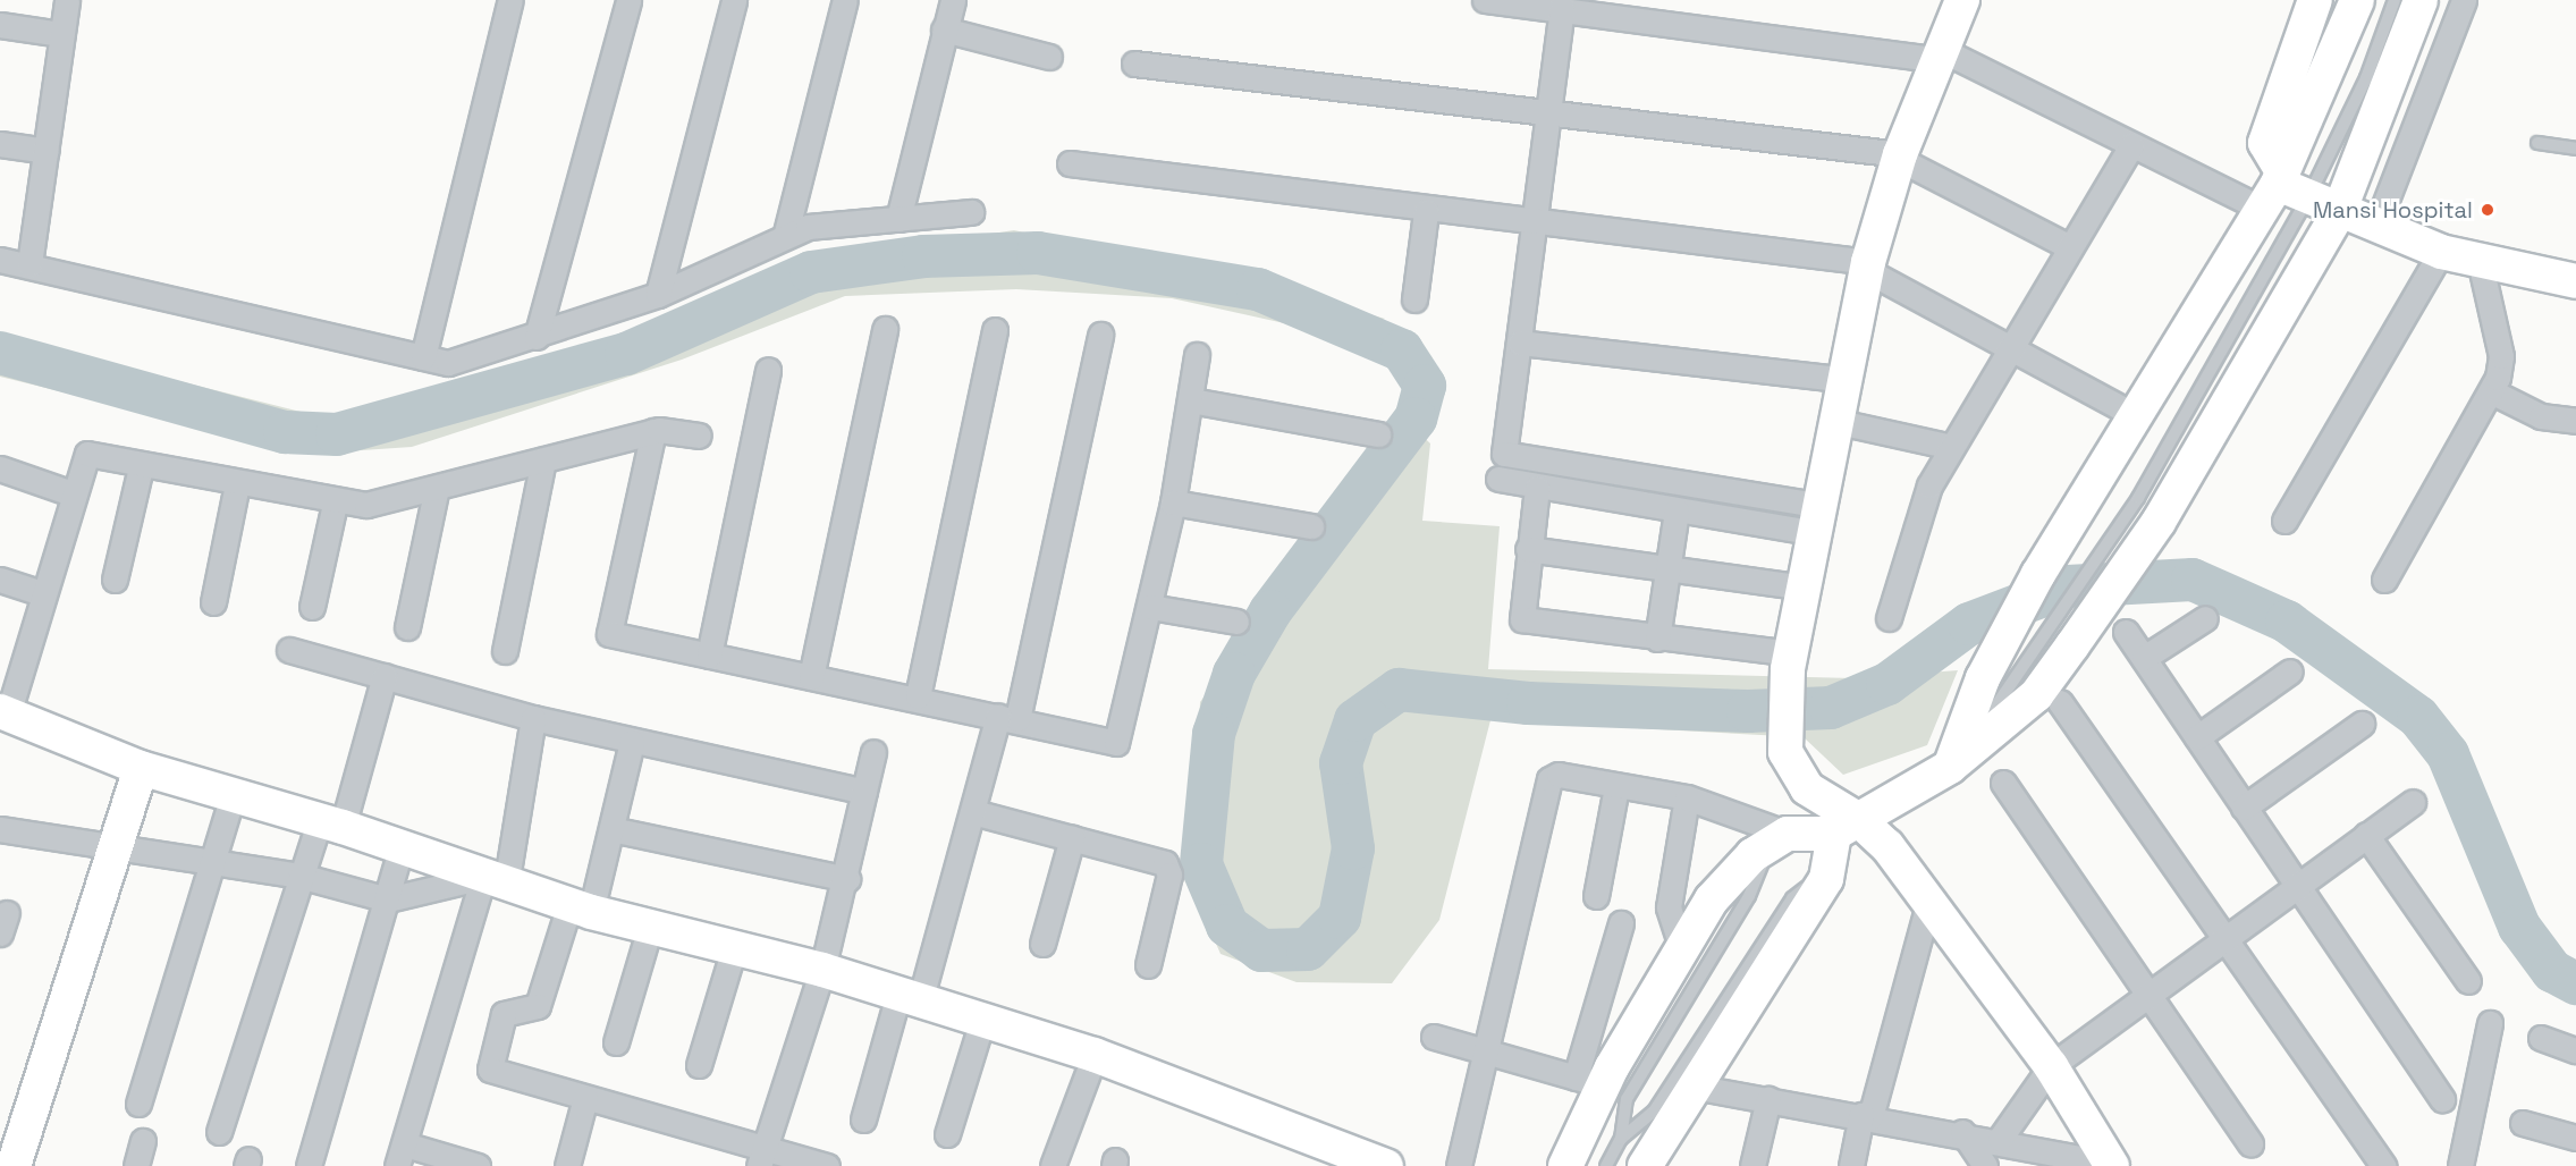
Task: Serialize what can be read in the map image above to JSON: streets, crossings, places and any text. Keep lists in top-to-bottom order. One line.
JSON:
{"places":["Mansi Hospital"]}
